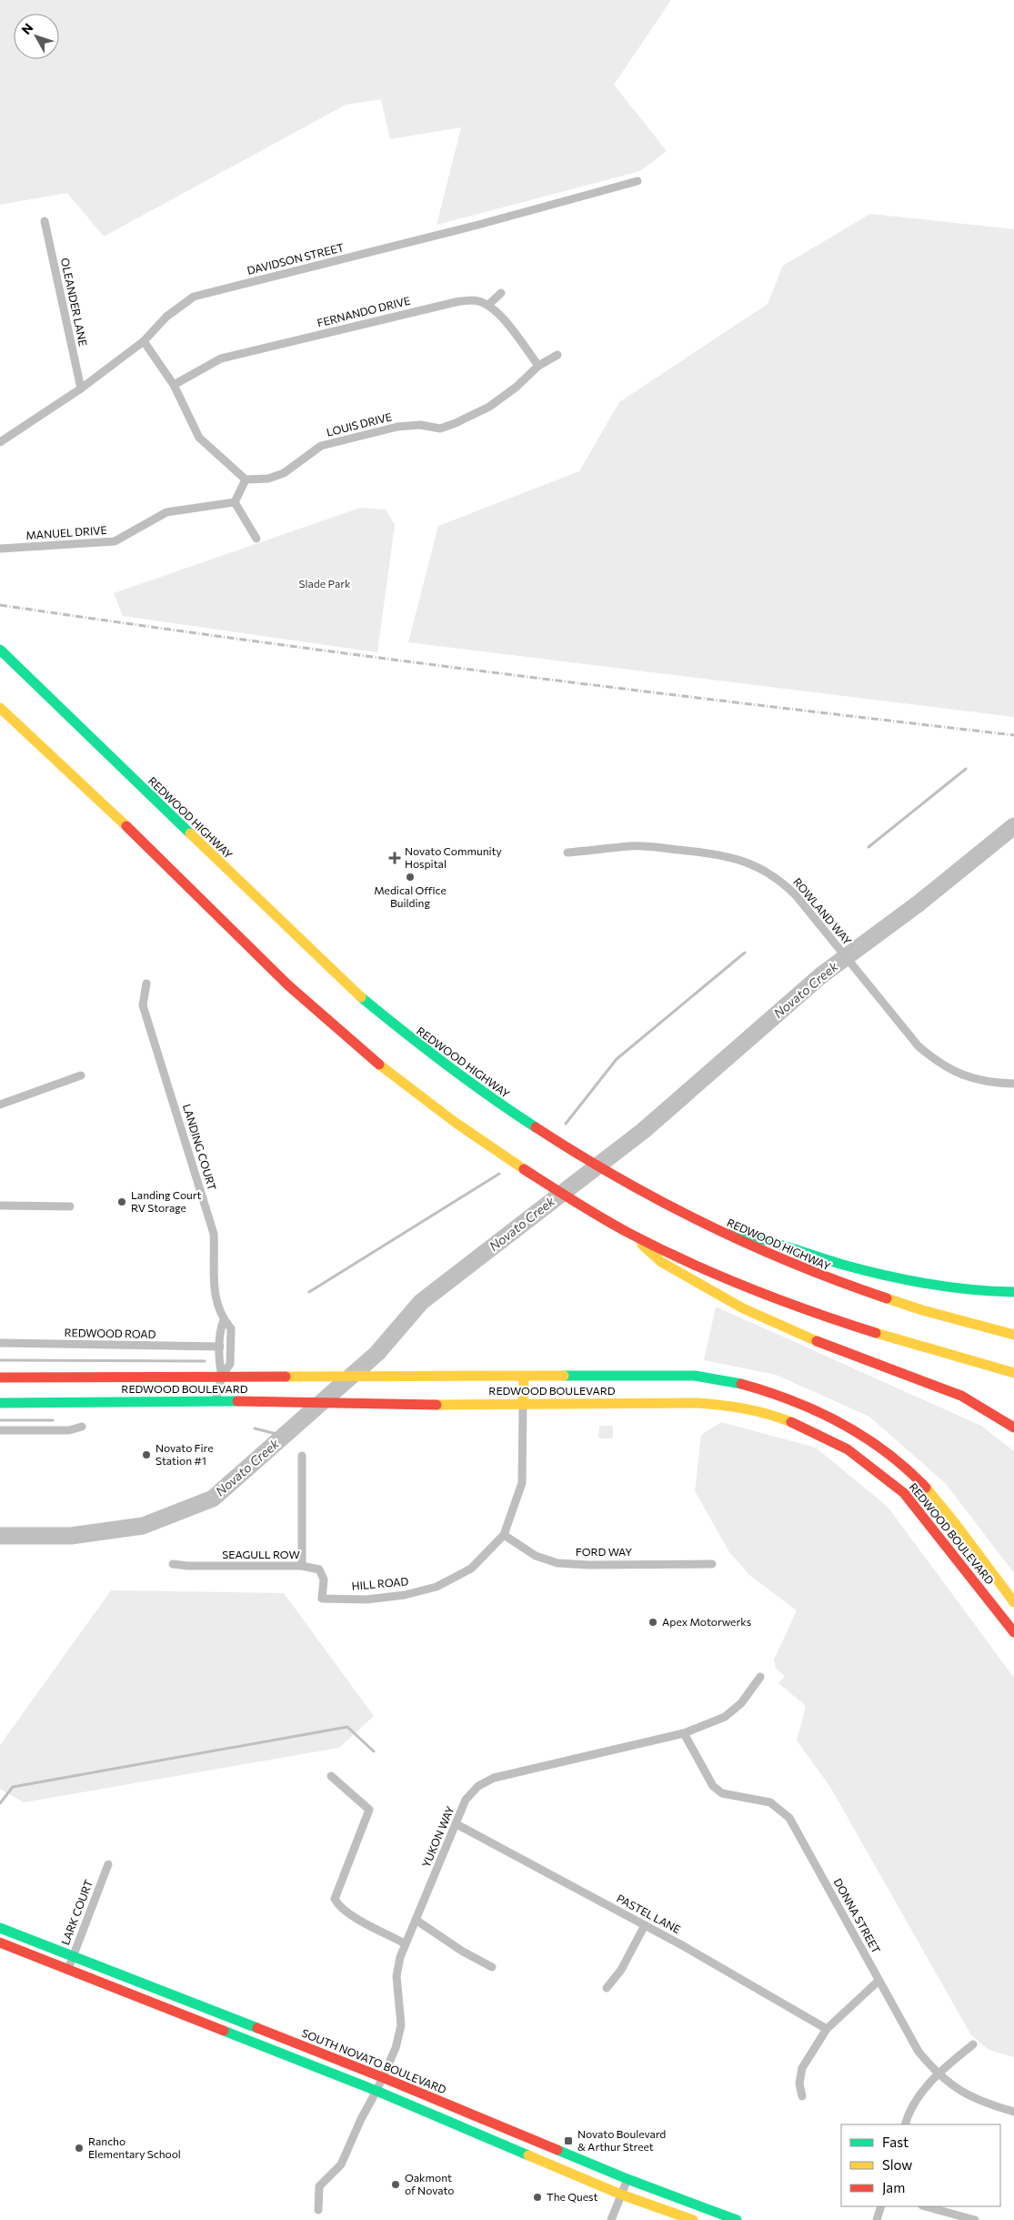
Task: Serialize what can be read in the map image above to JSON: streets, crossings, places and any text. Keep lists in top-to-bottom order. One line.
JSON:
{"streets":{"main road":["REDWOOD HIGHWAY","REDWOOD BOULEVARD","SOUTH NOVATO BOULEVARD"],"street":["DAVIDSON STREET","OLEANDER LANE","FERNANDO DRIVE","LOUIS DRIVE","MANUEL DRIVE","ROWLAND WAY","LANDING COURT","REDWOOD ROAD","FORD WAY","SEAGULL ROW","HILL ROAD","YUKON WAY","LARK COURT","PASTEL LANE","DONNA STREET"]},"crossings":[["DAVIDSON STREET","OLEANDER LANE"],["LANDING COURT","REDWOOD ROAD"],["LANDING COURT","REDWOOD BOULEVARD"],["REDWOOD BOULEVARD","HILL ROAD"],["FORD WAY","HILL ROAD"],["SEAGULL ROW","HILL ROAD"],["YUKON WAY","PASTEL LANE"],["YUKON WAY","DONNA STREET"],["YUKON WAY","SOUTH NOVATO BOULEVARD"],["LARK COURT","SOUTH NOVATO BOULEVARD"]],"water":["Novato Creek"],"parks":["Slade Park"],"places":{"health":["Novato Community Hospital"],"other":["Medical Office Building","Landing Court RV Storage","Novato Fire Station #1","Apex Motorwerks","Rancho Elementary School","Oakmont of Novato","The Quest"],"transit":["Novato Boulevard & Arthur Street"]},"legend":["Fast","Slow","Jam"],"north":"top left"}
